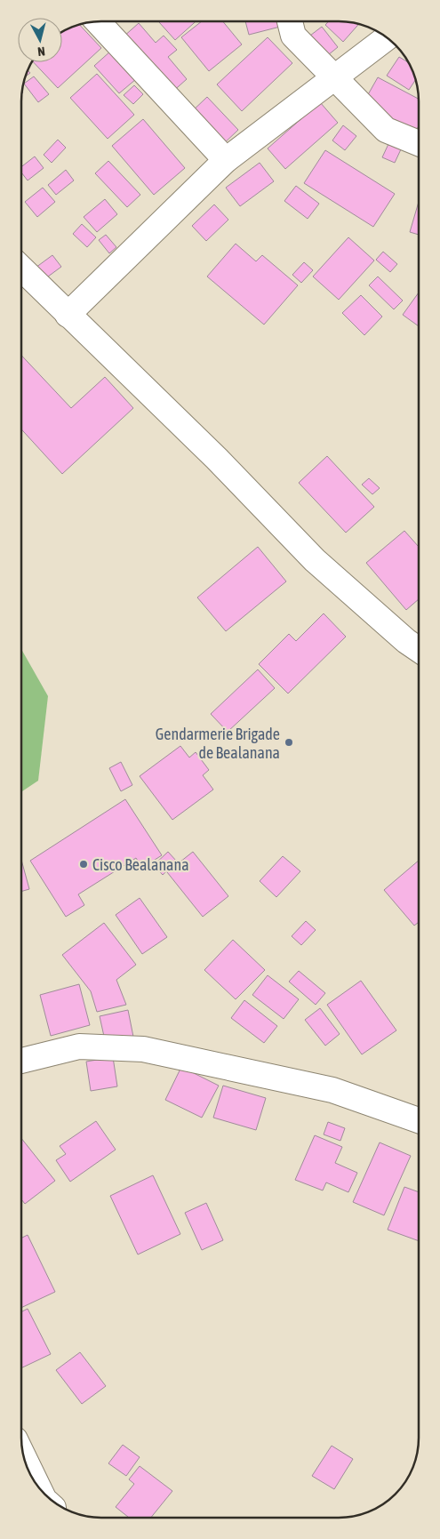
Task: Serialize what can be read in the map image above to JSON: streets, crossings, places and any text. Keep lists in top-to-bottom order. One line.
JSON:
{"places":["Gendarmerie Brigade de Bealanana","Cisco Bealanana"],"north":"bottom"}
